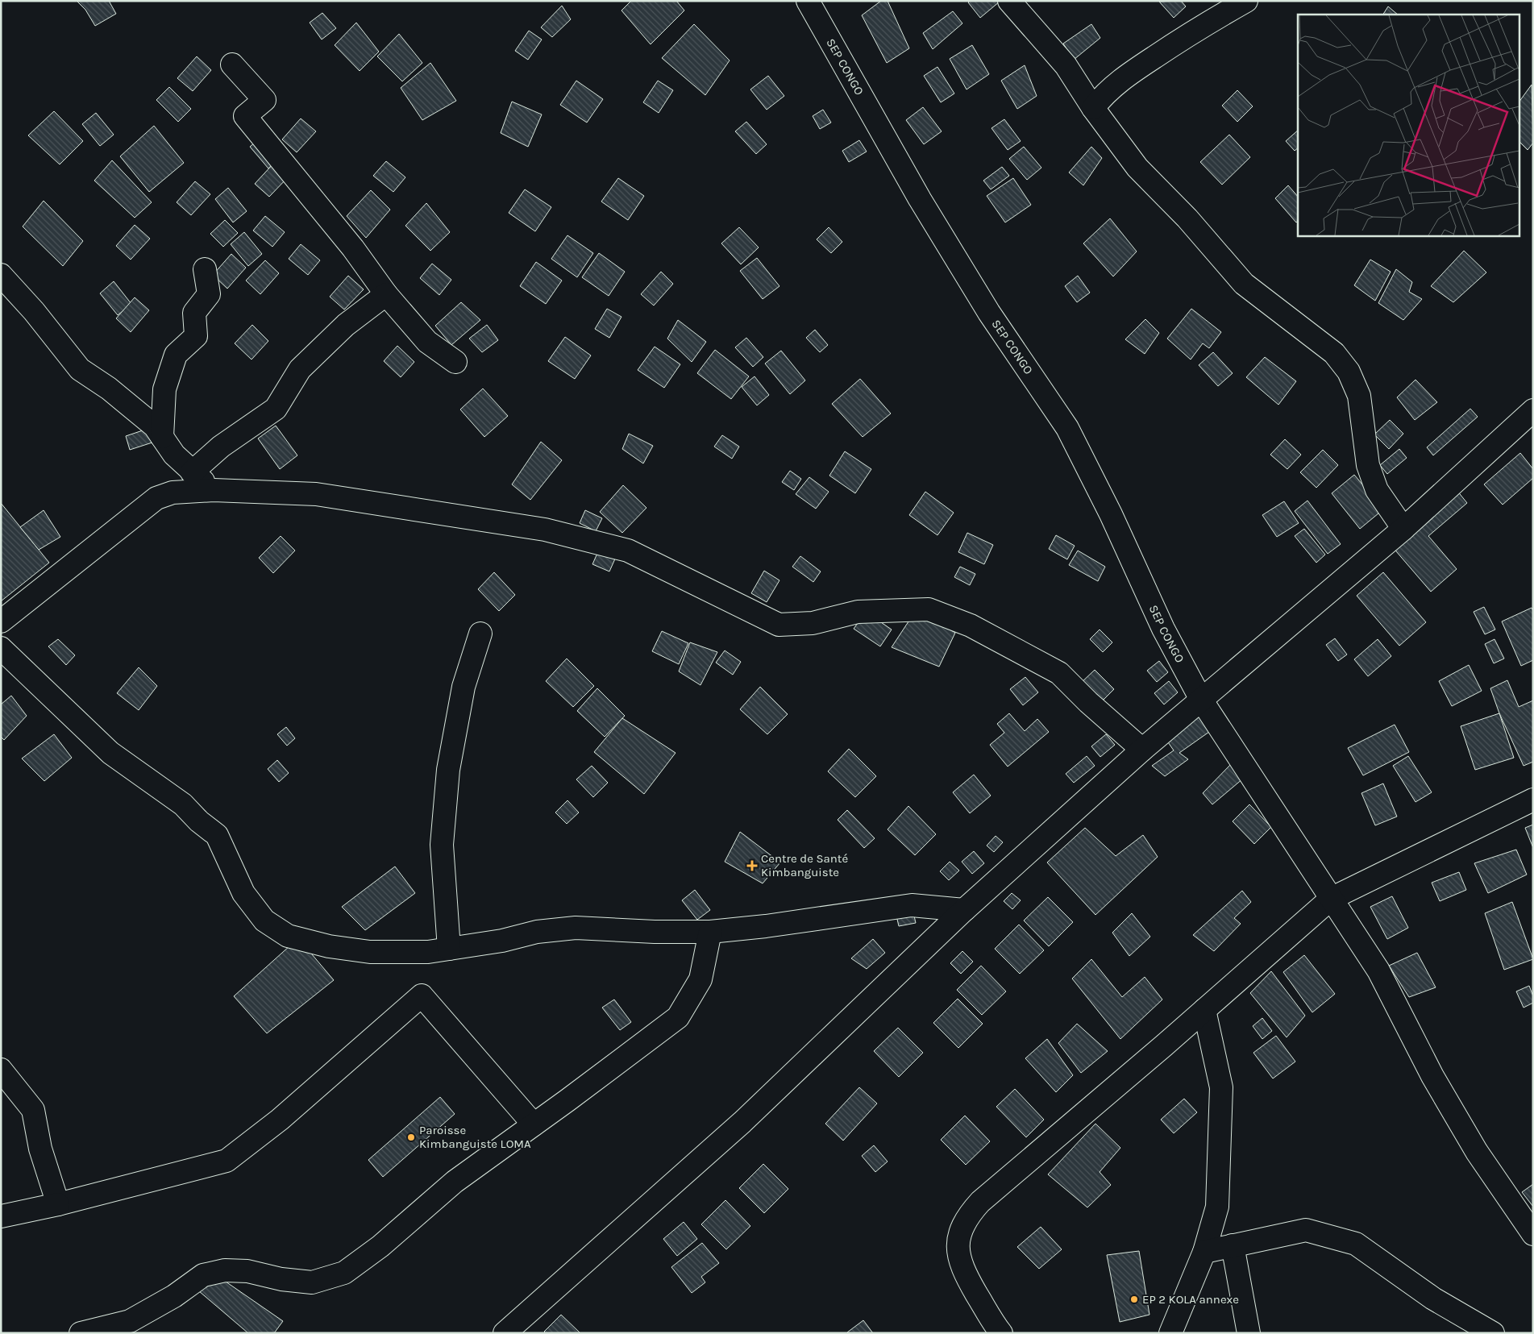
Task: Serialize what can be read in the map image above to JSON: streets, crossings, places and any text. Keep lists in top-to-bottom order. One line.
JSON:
{"streets":{"street":["SEP CONGO"]},"places":{"health":["Centre de Santé Kimbanguiste"],"other":["Paroisse Kimbanguiste LOMA","EP 2 KOLA annexe"]}}
